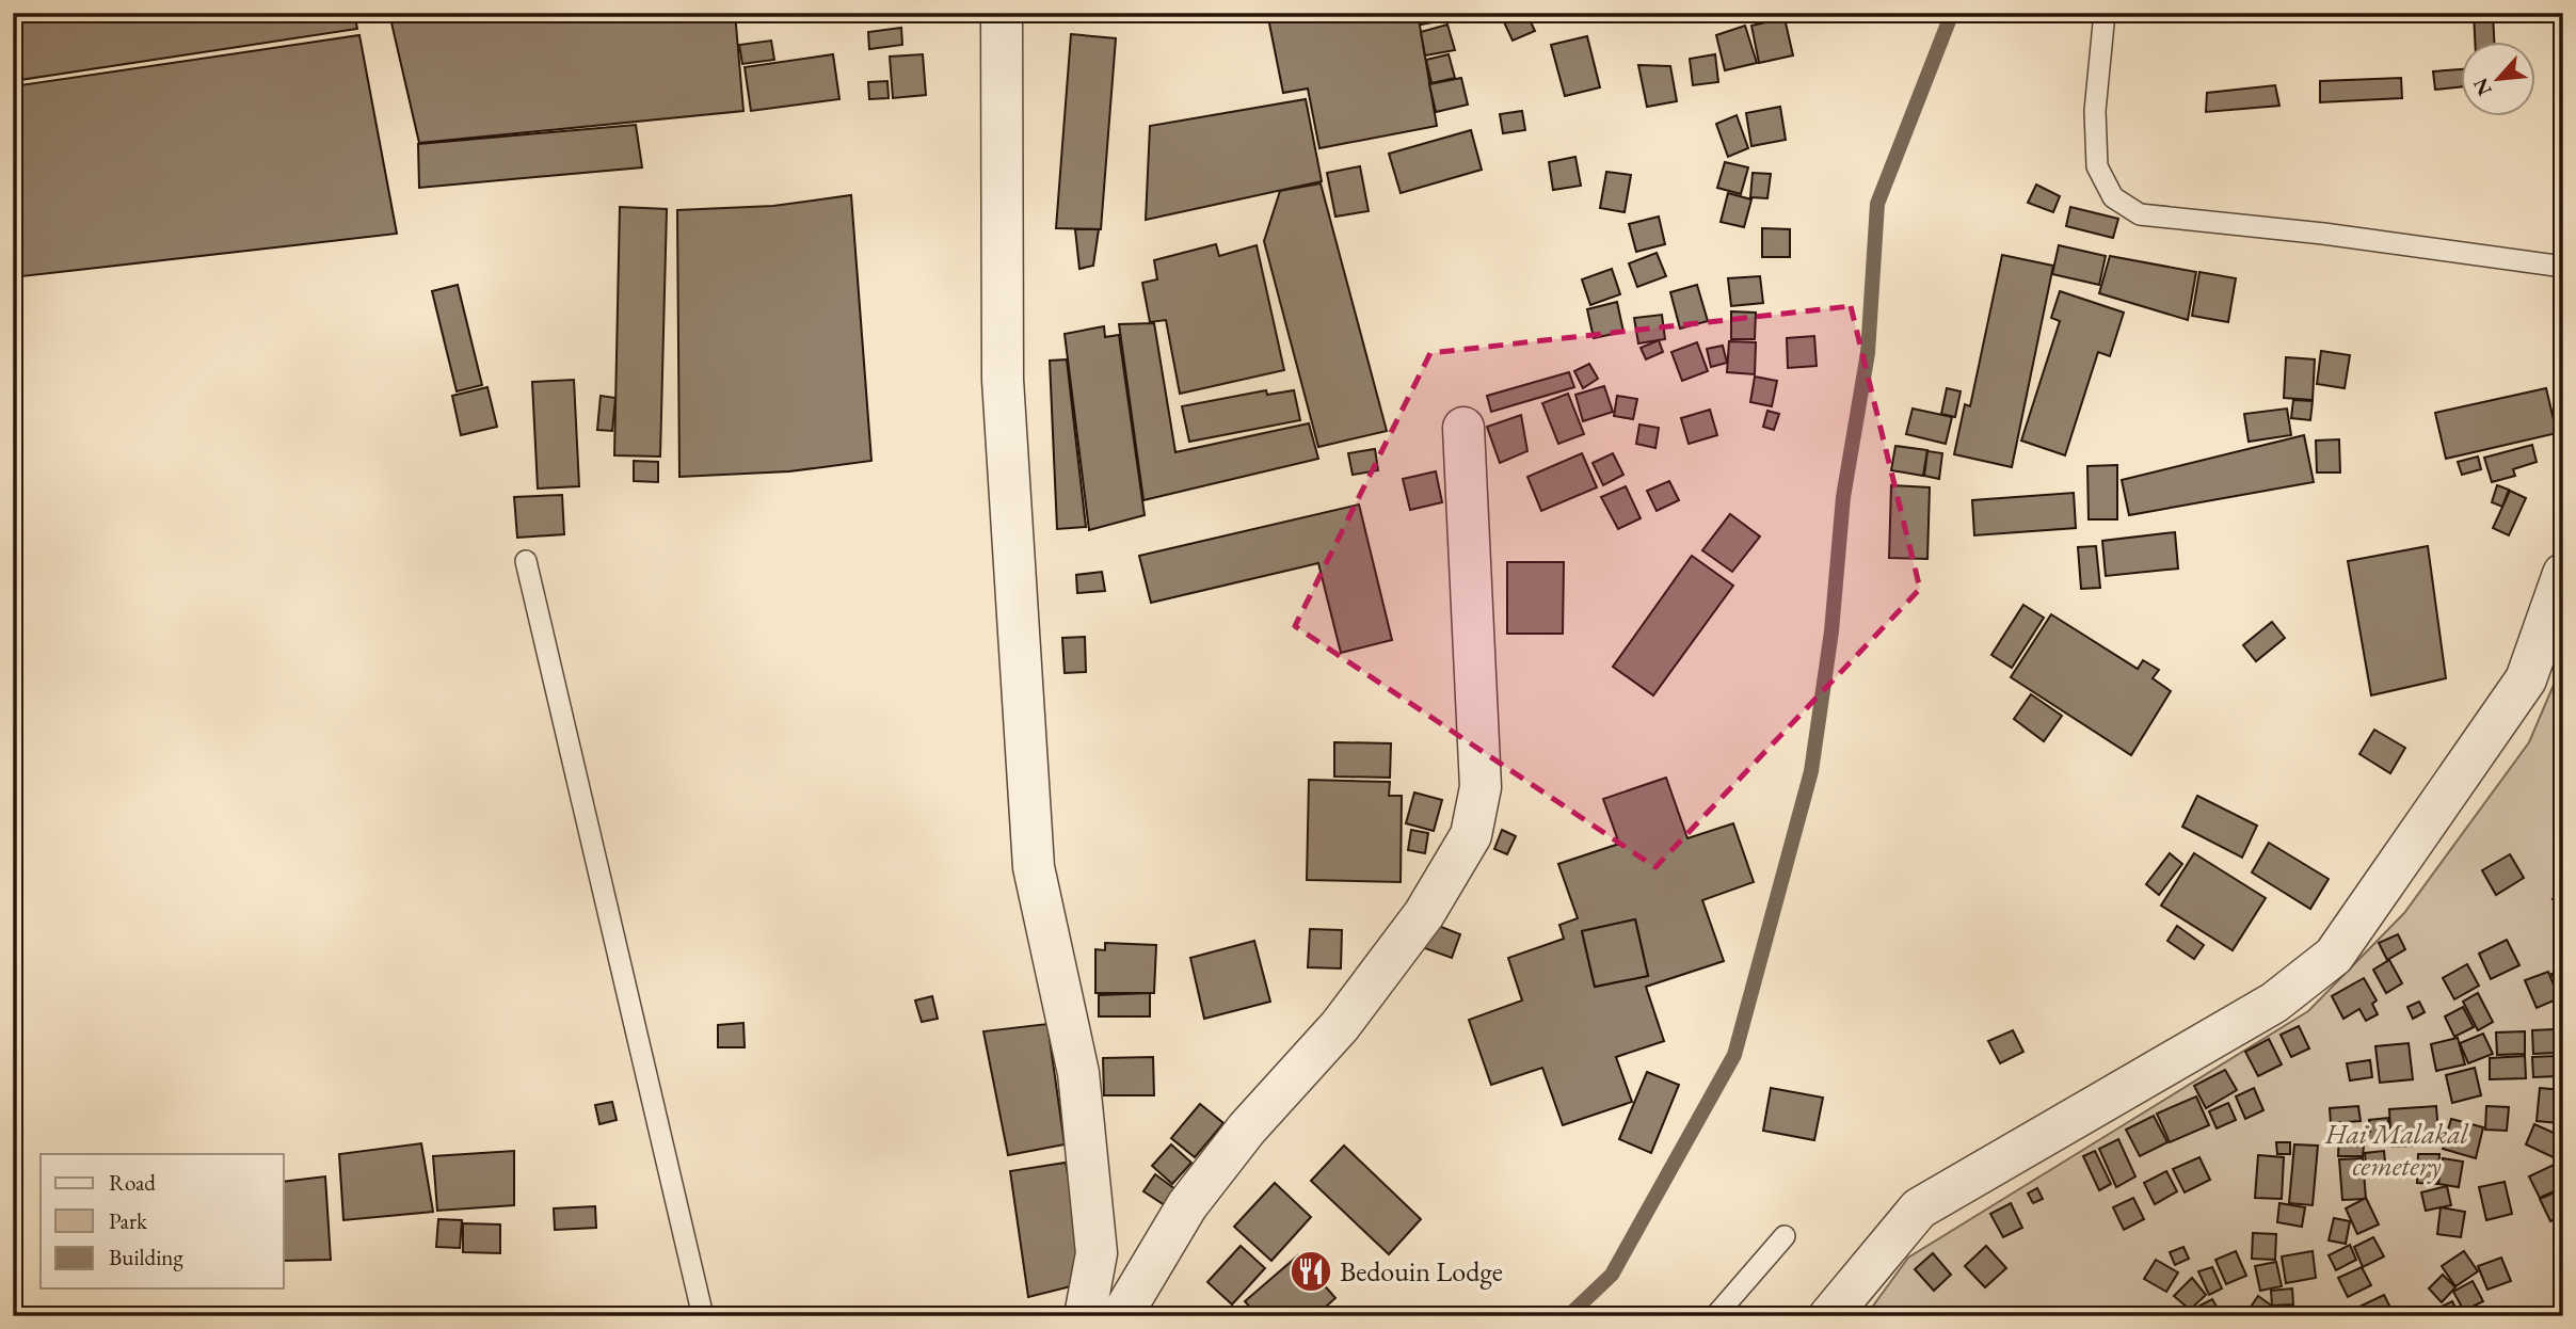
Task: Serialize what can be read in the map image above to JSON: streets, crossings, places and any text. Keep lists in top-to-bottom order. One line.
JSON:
{"parks":["Hai Malakal cemetery"],"places":{"restaurant":["Bedouin Lodge"]},"legend":["Road","Park","Building"],"north":"bottom left"}
